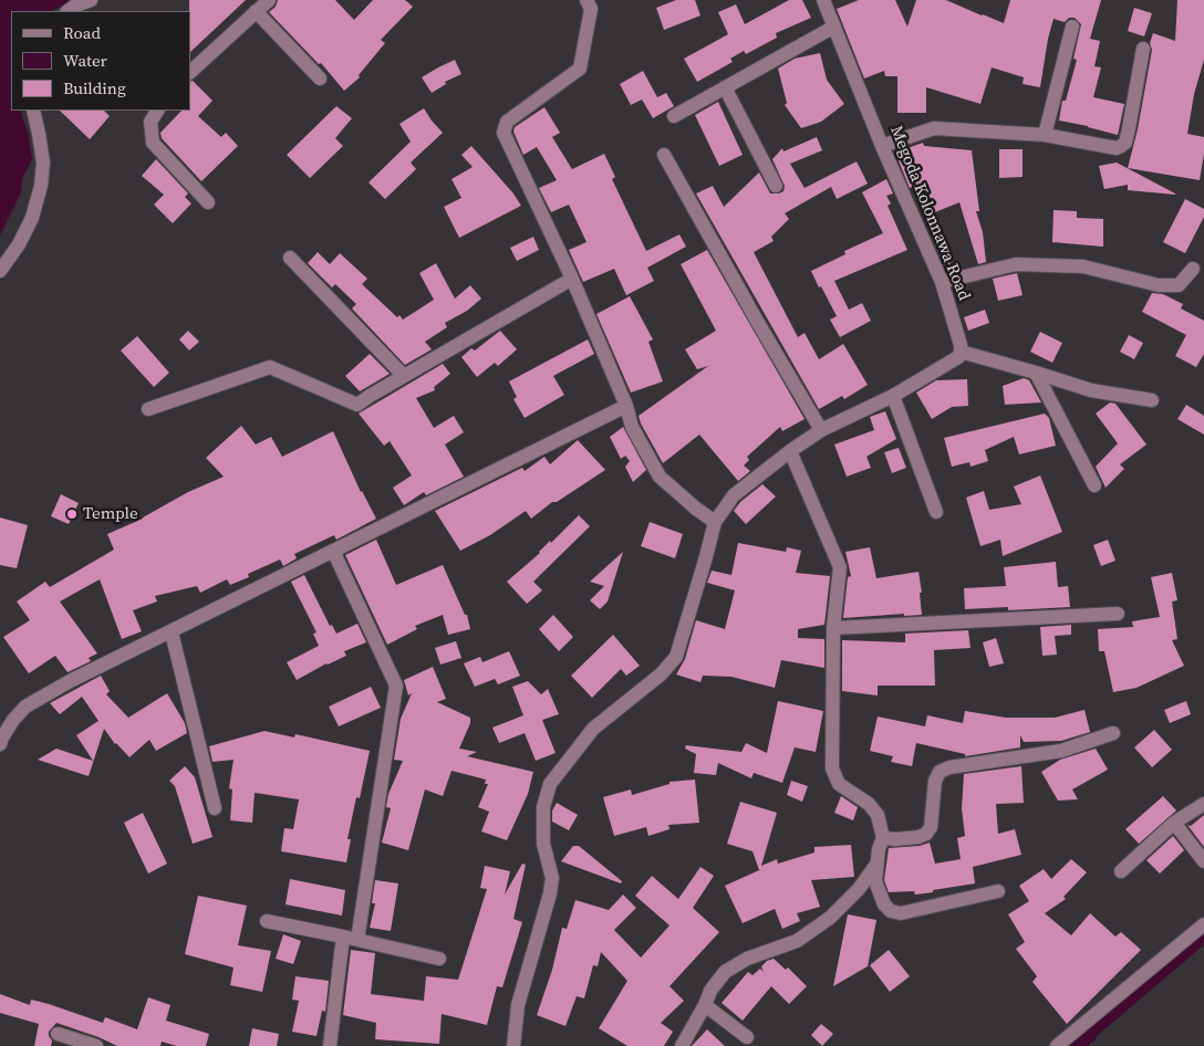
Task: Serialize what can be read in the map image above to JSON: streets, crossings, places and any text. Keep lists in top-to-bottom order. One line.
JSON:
{"streets":{"street":["Megoda Kolonnawa Road"]},"places":["Temple"],"legend":["Road","Water","Building"]}
